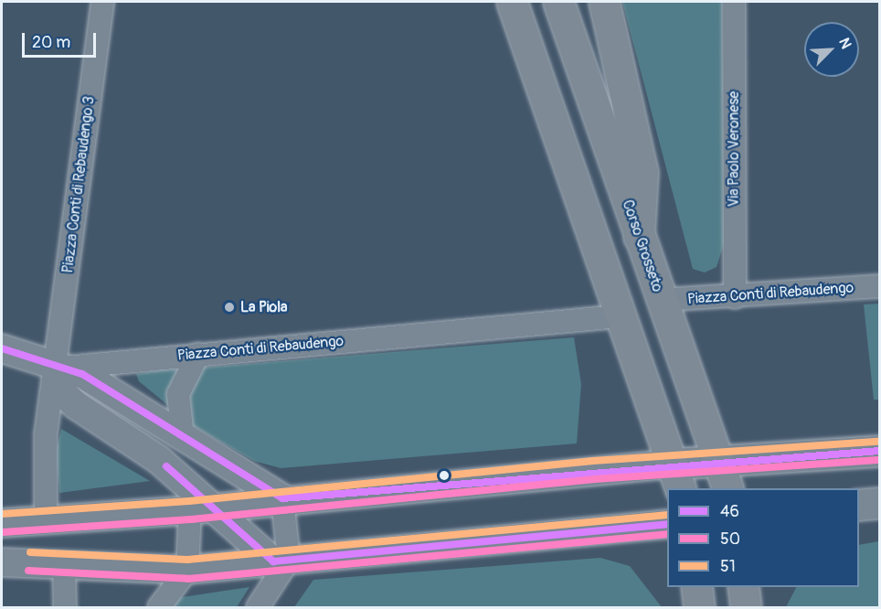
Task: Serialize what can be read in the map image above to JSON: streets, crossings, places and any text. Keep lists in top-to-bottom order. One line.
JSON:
{"streets":{"main road":["Corso Grosseto"],"street":["Via Paolo Veronese","Piazza Conti di Rebaudengo 3","Piazza Conti di Rebaudengo"]},"crossings":[["Via Paolo Veronese","Piazza Conti di Rebaudengo"],["Piazza Conti di Rebaudengo 3","Piazza Conti di Rebaudengo"],["Corso Grosseto","Piazza Conti di Rebaudengo"]],"places":["La Piola"],"lines":["transit line 46","transit line 51","transit line 50"],"legend":["46","50","51"],"scale_bar":"20 m","north":"top right"}
